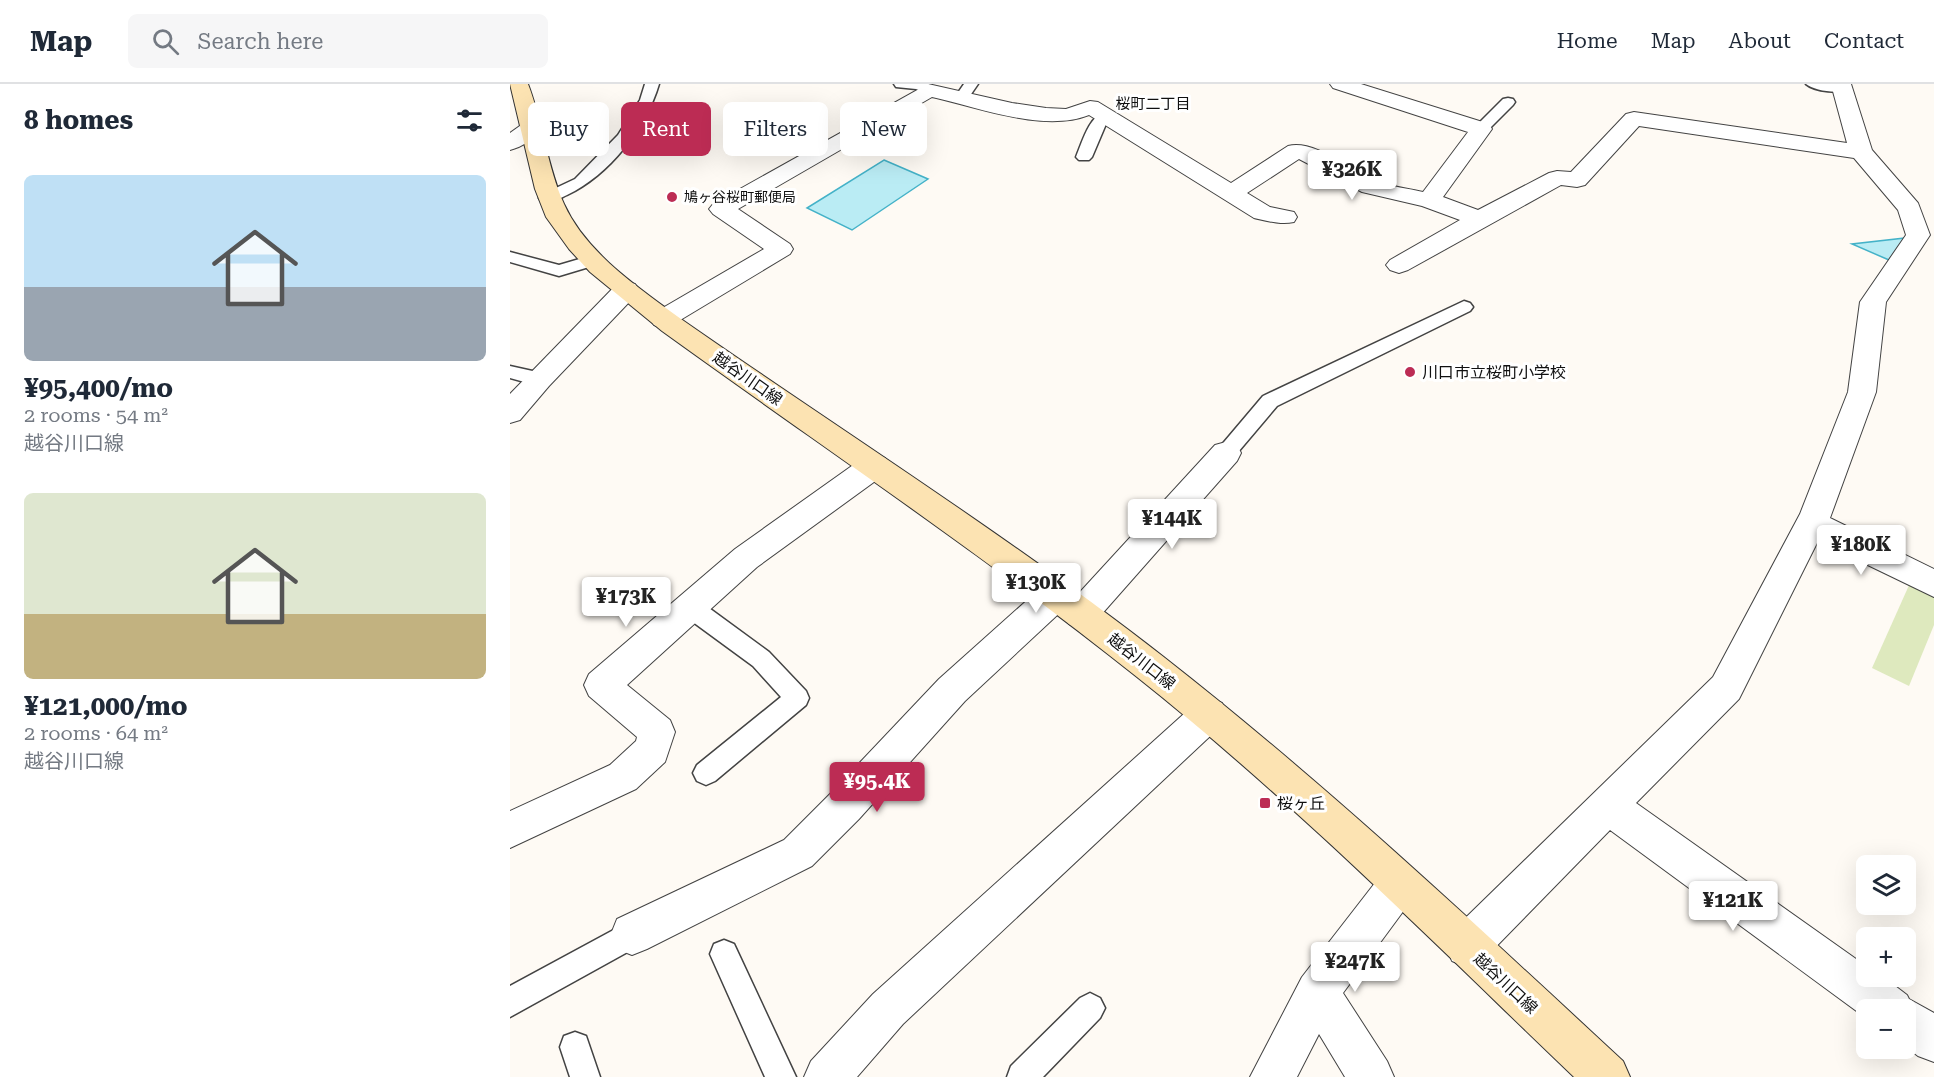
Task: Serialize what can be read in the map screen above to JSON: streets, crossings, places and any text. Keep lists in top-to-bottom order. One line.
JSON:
{"streets":{"main road":["越谷川口線"]},"districts":["桜町二丁目"],"places":{"other":["鳩ヶ谷桜町郵便局","川口市立桜町小学校"],"transit":["桜ヶ丘"]},"page":{"header":"Map","search":"Search here","nav":["Home","Map","About","Contact"],"heading":"8 homes","chip":["Buy","Rent","Filters","New"],"price":["¥326K","¥144K","¥180K","¥130K","¥173K","¥95.4K","¥121K","¥247K"],"list":[{"name":"¥95,400/mo","note":"2 rooms · 54 m² · 越谷川口線"},{"name":"¥121,000/mo","note":"2 rooms · 64 m² · 越谷川口線"}],"map_buttons":["+","−"]}}
